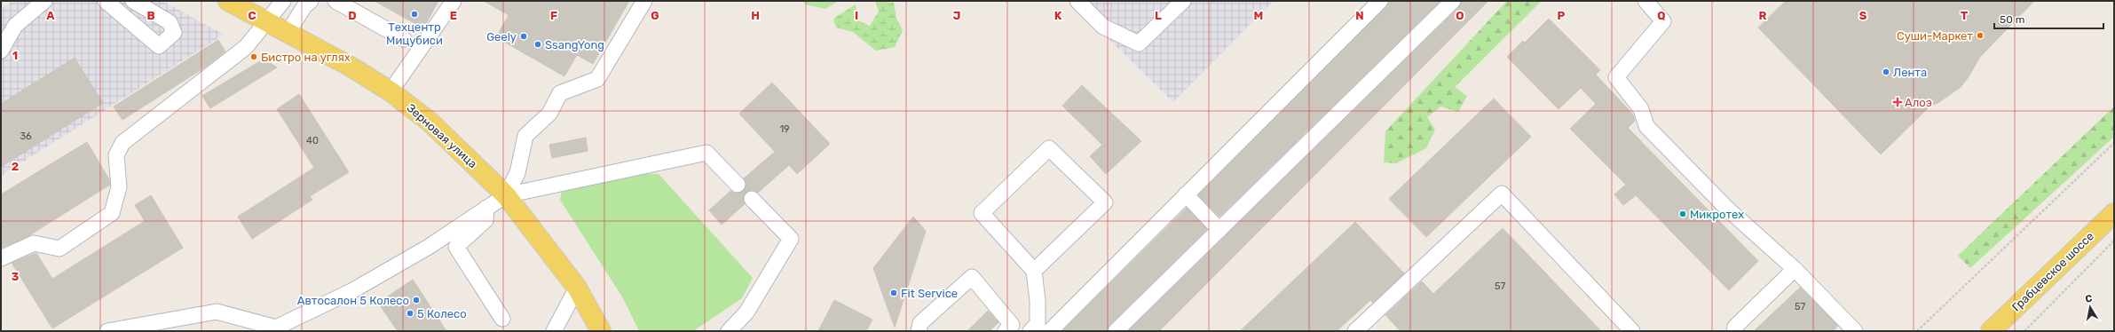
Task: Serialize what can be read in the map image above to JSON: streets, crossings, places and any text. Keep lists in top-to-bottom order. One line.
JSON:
{"streets":{"main road":["Зерновая улица","Грабцевское шоссе"]},"places":{"other":["Техцентр Мицубиси","Суши-Маркет","Geely","SsangYong","Бистро на углях","Лента","Микротех","Fit Service","Автосалон 5 Колесо","5 Колесо"],"health":["Алоэ"]},"house_numbers":["19","36","40","57","57"],"scale_bar":"50 m","north":"top","grid":{"columns":["A","B","C","D","E","F","G","H","I","J","K","L","M","N","O","P","Q","R","S","T"],"rows":["1","2","3"]}}
